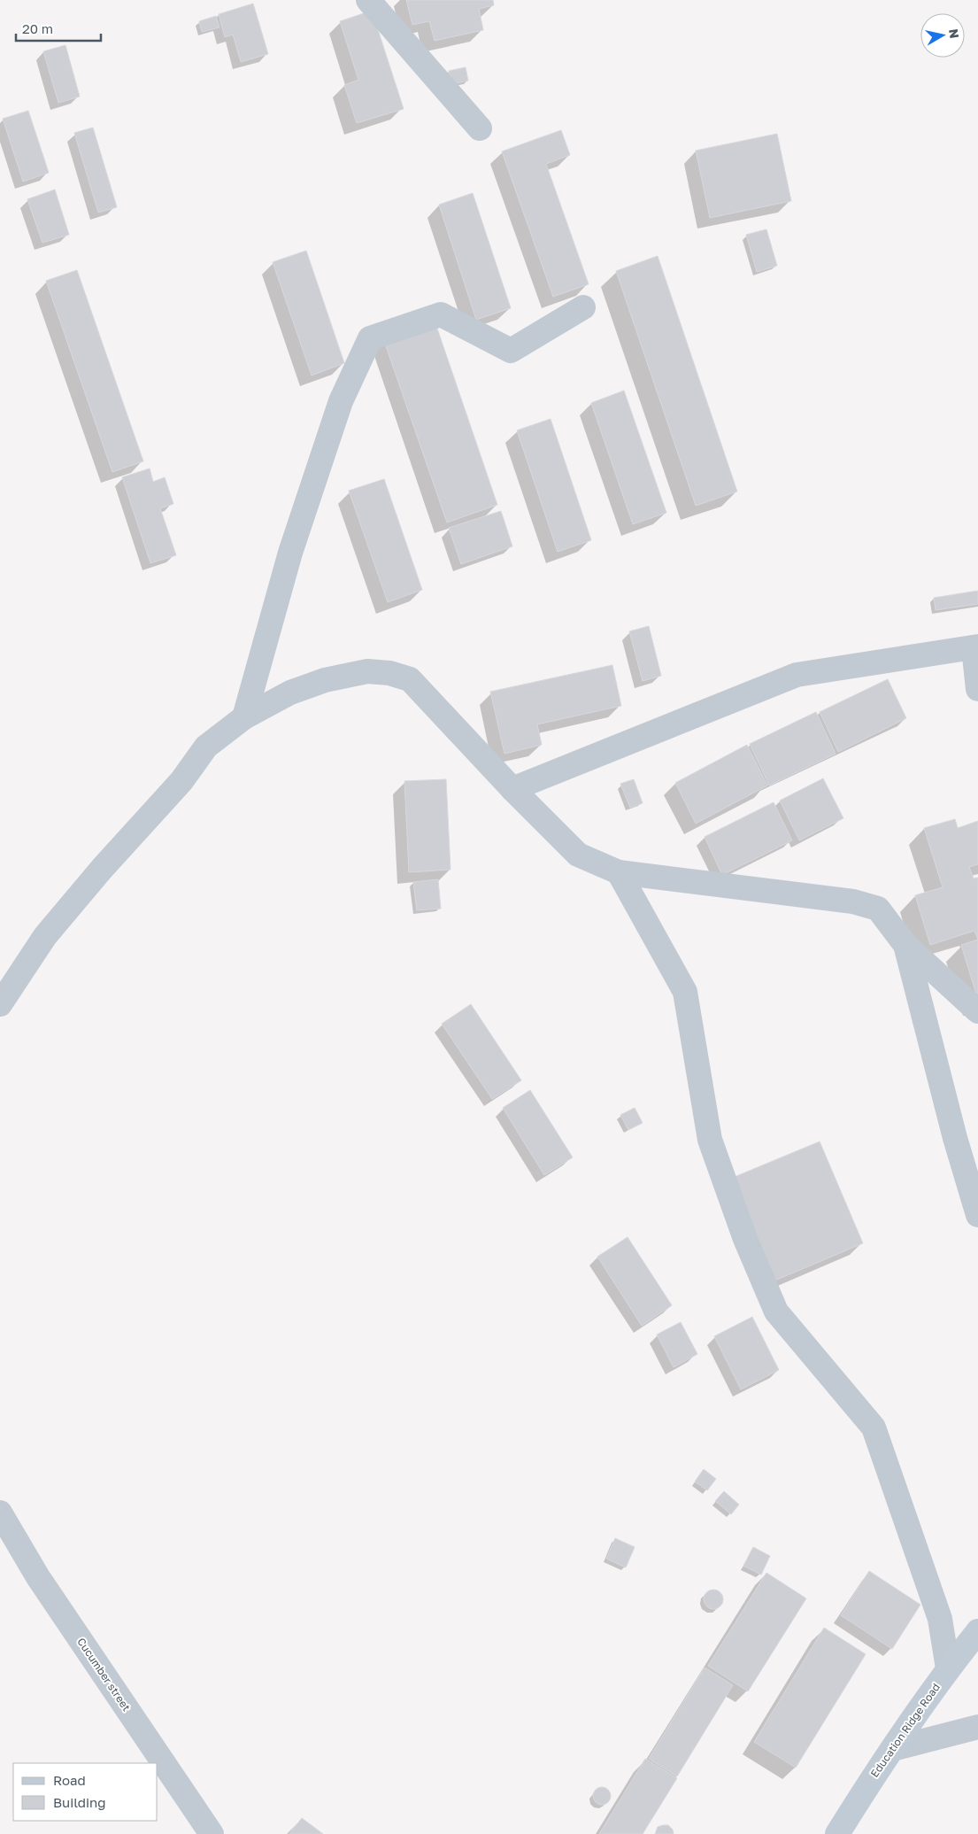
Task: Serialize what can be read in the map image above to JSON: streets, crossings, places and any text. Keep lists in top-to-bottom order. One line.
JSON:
{"streets":{"main road":["Education Ridge Road"],"street":["Cucumber street"]},"legend":["Road","Building"],"scale_bar":"20 m","north":"right"}
